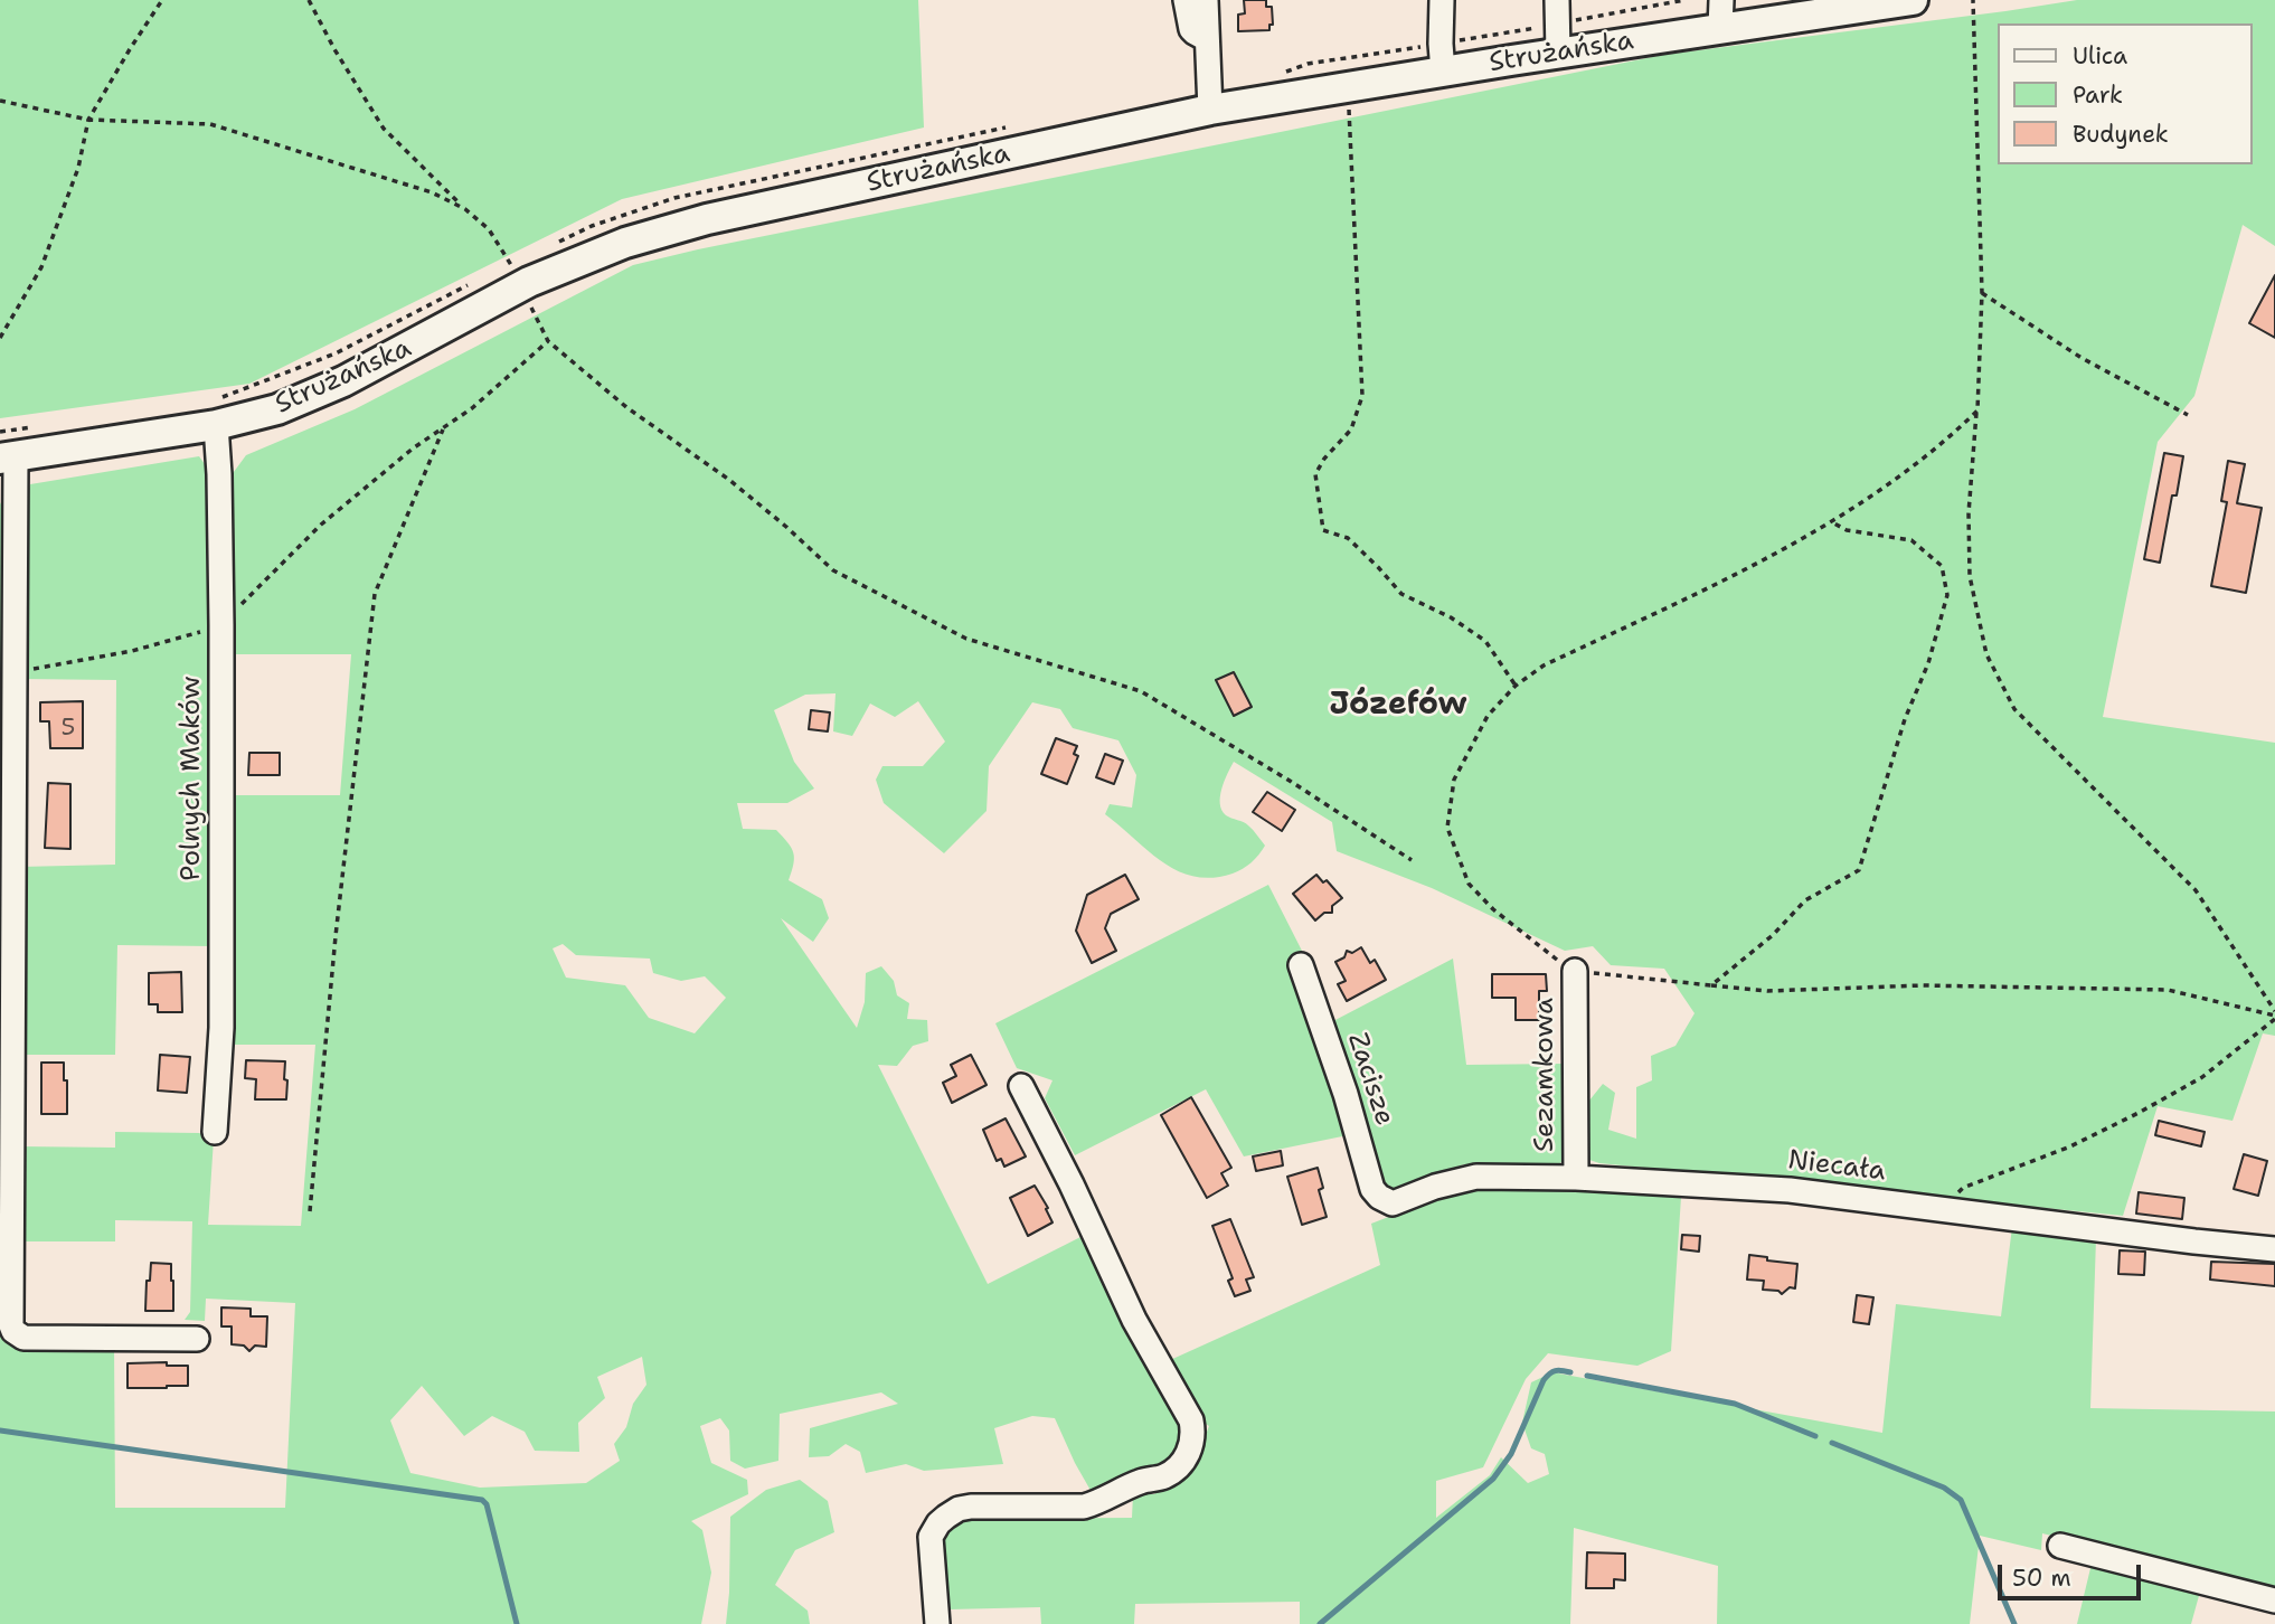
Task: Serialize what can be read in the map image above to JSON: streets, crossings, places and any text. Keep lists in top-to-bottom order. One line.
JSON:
{"streets":{"main road":["Strużańska"],"street":["Polnych Maków","Sezamkowa","Zacisze","Niecała"]},"crossings":[["Strużańska","Polnych Maków"],["Sezamkowa","Niecała"],["Zacisze","Niecała"]],"districts":["Józefów"],"house_numbers":["5"],"legend":["Ulica","Park","Budynek"],"scale_bar":"50 m"}
